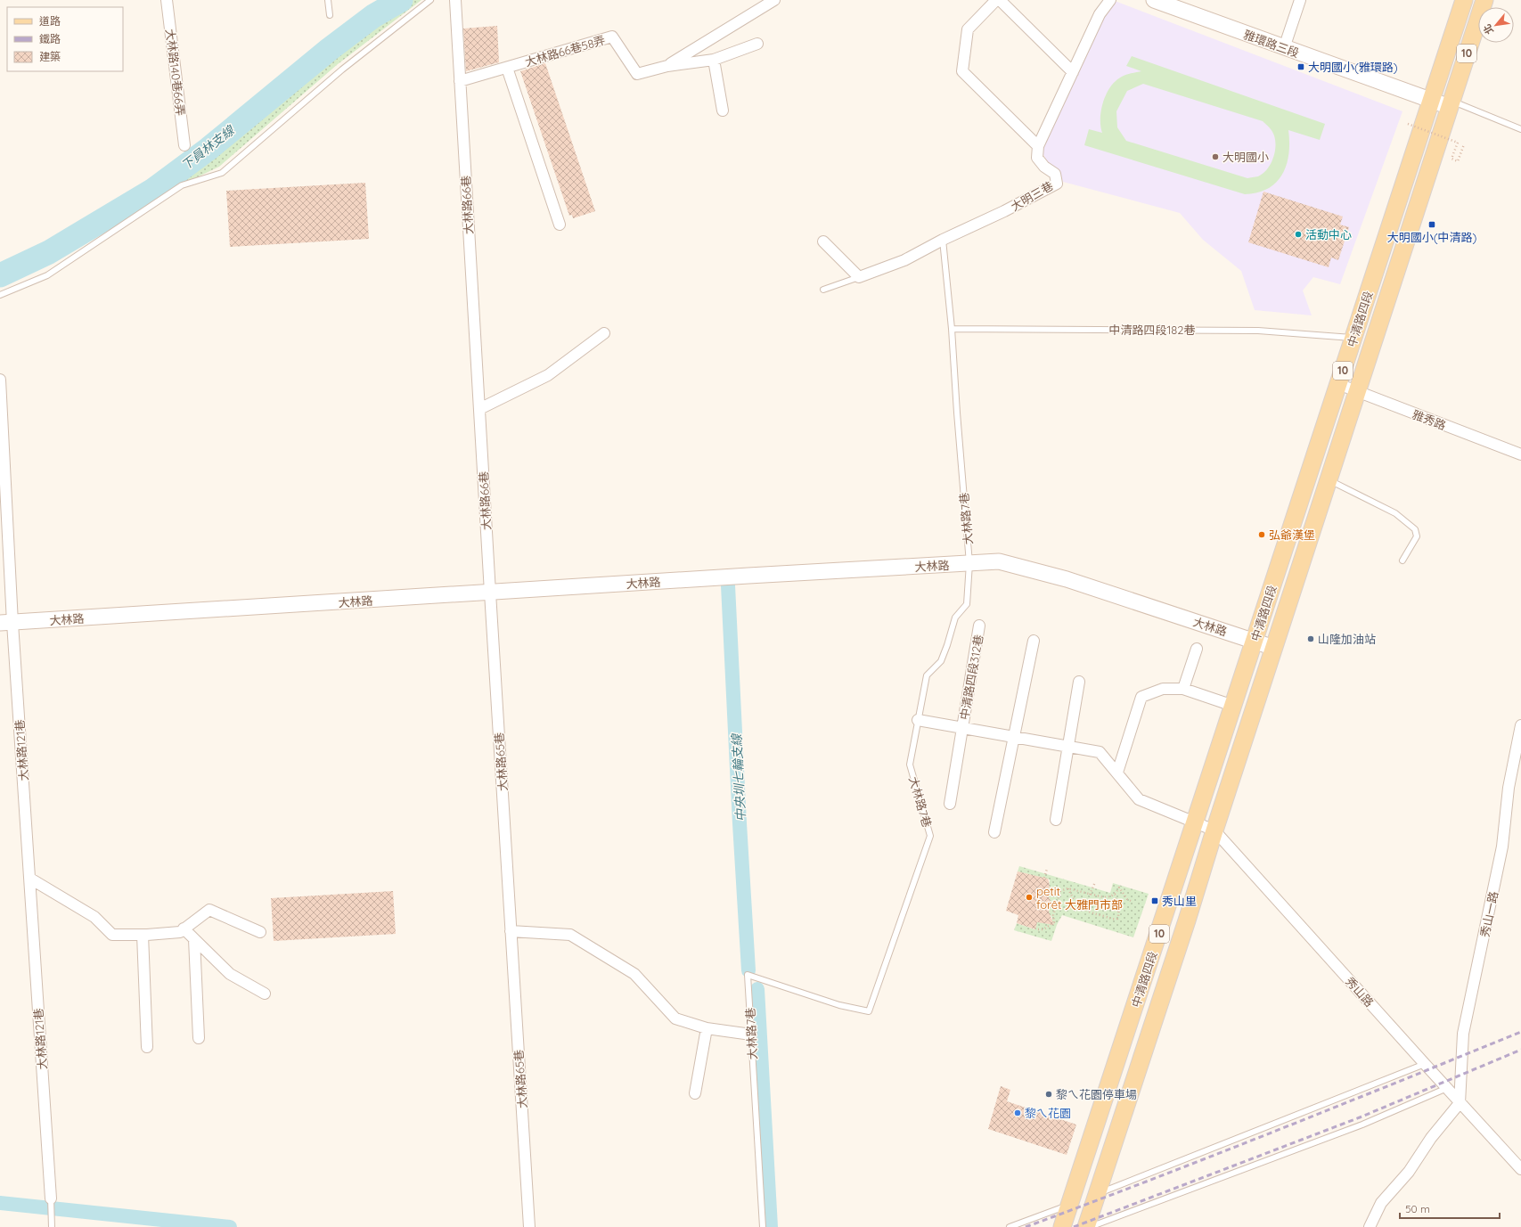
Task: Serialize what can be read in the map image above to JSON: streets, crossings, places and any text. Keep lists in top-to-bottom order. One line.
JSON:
{"streets":{"main road":["10","中清路四段"],"street":["雅環路三段","大林路66巷58弄","大林路140巷66弄","大明三巷","大林路66巷","雅秀路","大林路","中清路四段312巷","大林路121巷","大林路65巷","秀山一路","秀山路"],"lane":["中清路四段182巷","大林路7巷"]},"crossings":[["雅環路三段","中清路四段"],["大林路66巷58弄","大林路66巷"],["大明三巷","大林路7巷"],["大林路66巷","大林路"],["大林路66巷","大林路65巷"],["中清路四段","中清路四段182巷"],["中清路四段","雅秀路"],["中清路四段","大林路"],["中清路四段","中清路四段312巷"],["中清路四段","秀山路"],["中清路四段182巷","大林路7巷"],["大林路7巷","大林路"],["大林路7巷","中清路四段312巷"],["大林路","大林路121巷"],["大林路","大林路65巷"],["中清路四段312巷","秀山路"],["秀山一路","秀山路"]],"water":["下員林支線","中央圳七輪支線"],"places":{"transit":["大明國小(雅環路)","大明國小(中清路)","秀山里"],"other":["大明國小","活動中心","弘爺漢堡","山隆加油站","petit forêt 大雅門市部","黎ㄟ花園停車場","黎ㄟ花園"]},"legend":["道路","鐵路","建築"],"scale_bar":"50 m","north":"bottom left"}
